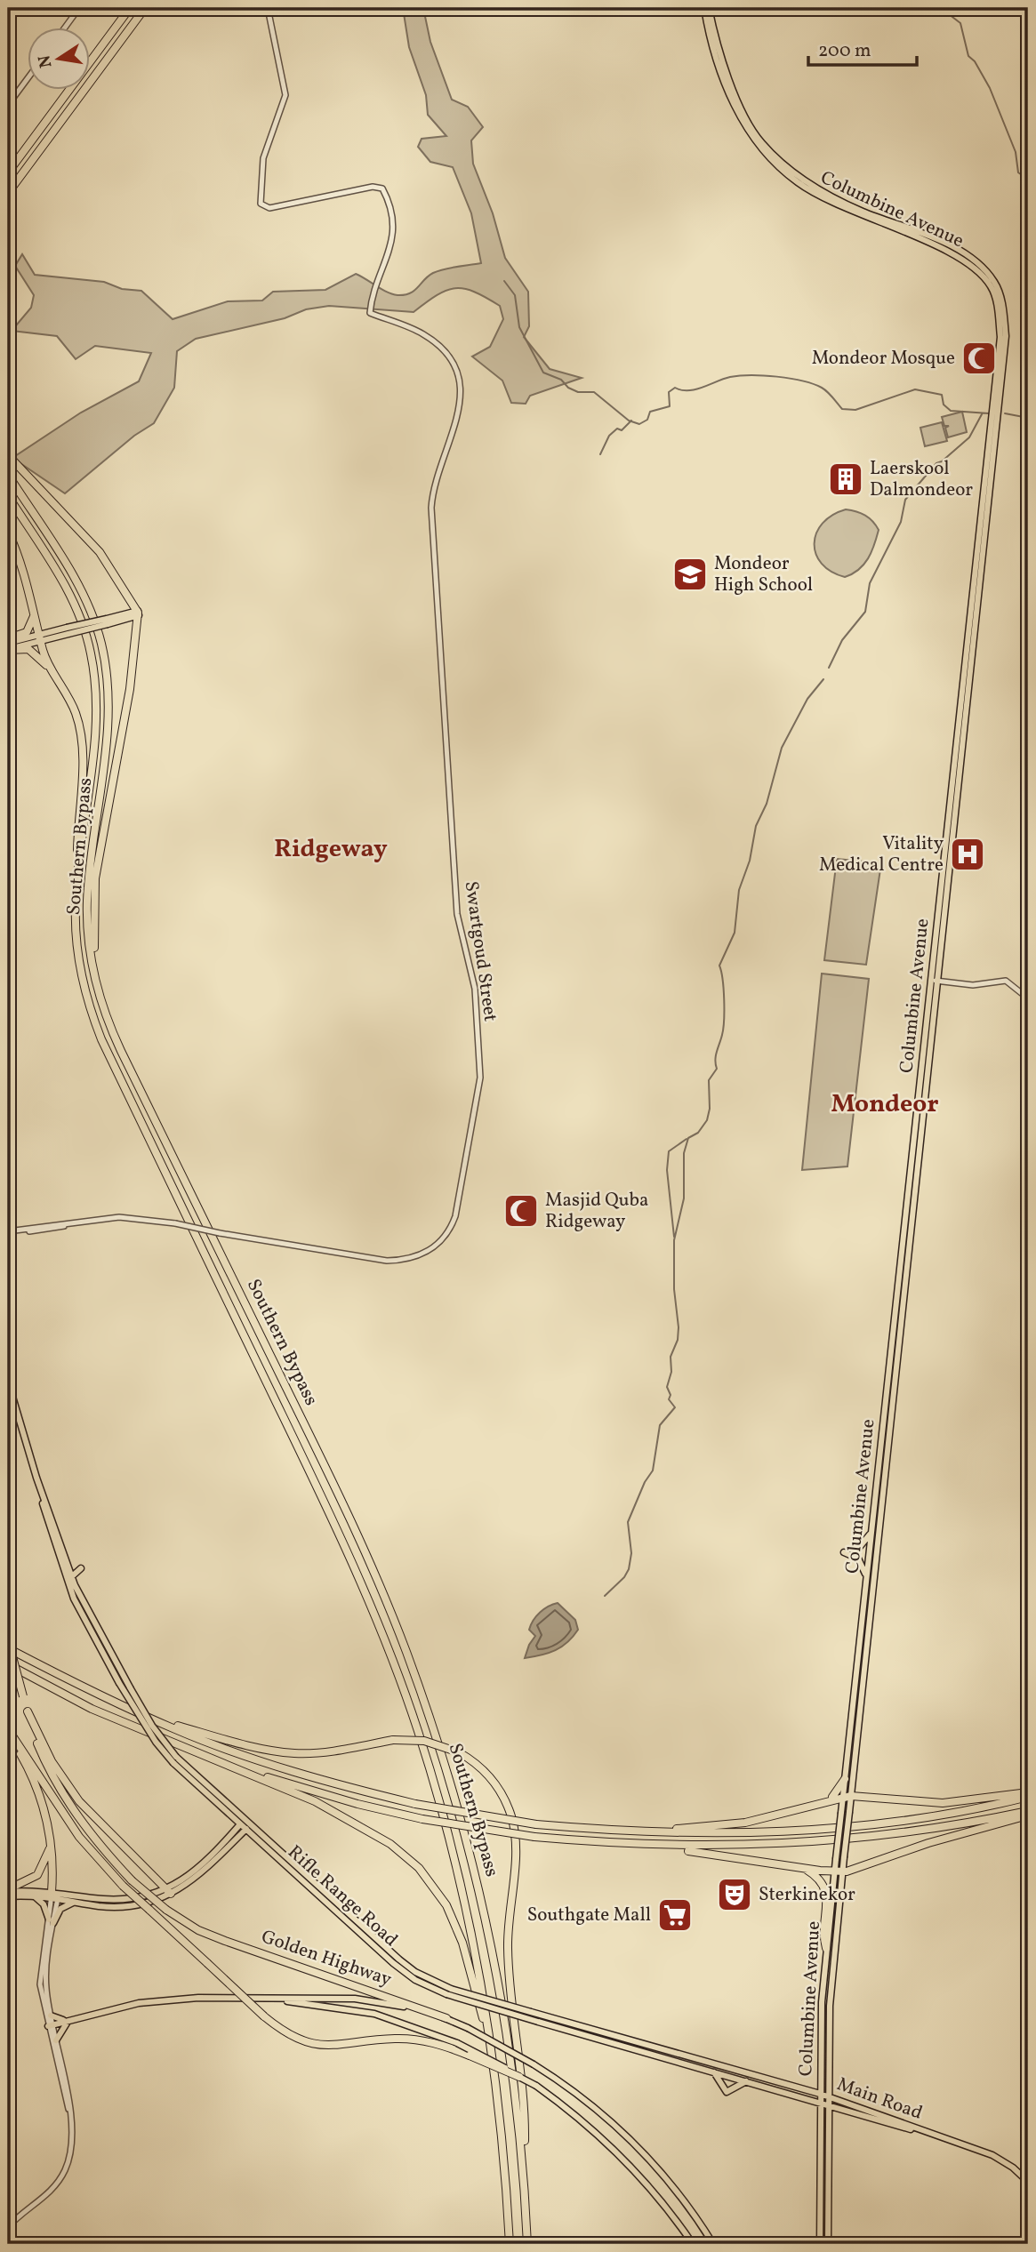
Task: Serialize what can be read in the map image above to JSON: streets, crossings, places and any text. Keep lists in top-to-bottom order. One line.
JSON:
{"streets":{"highway":["Southern Bypass","Golden Highway"],"main road":["Columbine Avenue","Rifle Range Road","Main Road"],"street":["Swartgoud Street"]},"crossings":[["Columbine Avenue","Rifle Range Road"],["Columbine Avenue","Main Road"],["Rifle Range Road","Main Road"]],"districts":["Ridgeway","Mondeor"],"places":{"mosque":["Mondeor Mosque","Masjid Quba Ridgeway"],"building":["Laerskool Dalmondeor"],"school or university":["Mondeor High School"],"hospital":["Vitality Medical Centre"],"theatre":["Sterkinekor"],"supermarket":["Southgate Mall"]},"scale_bar":"200 m","north":"left"}
